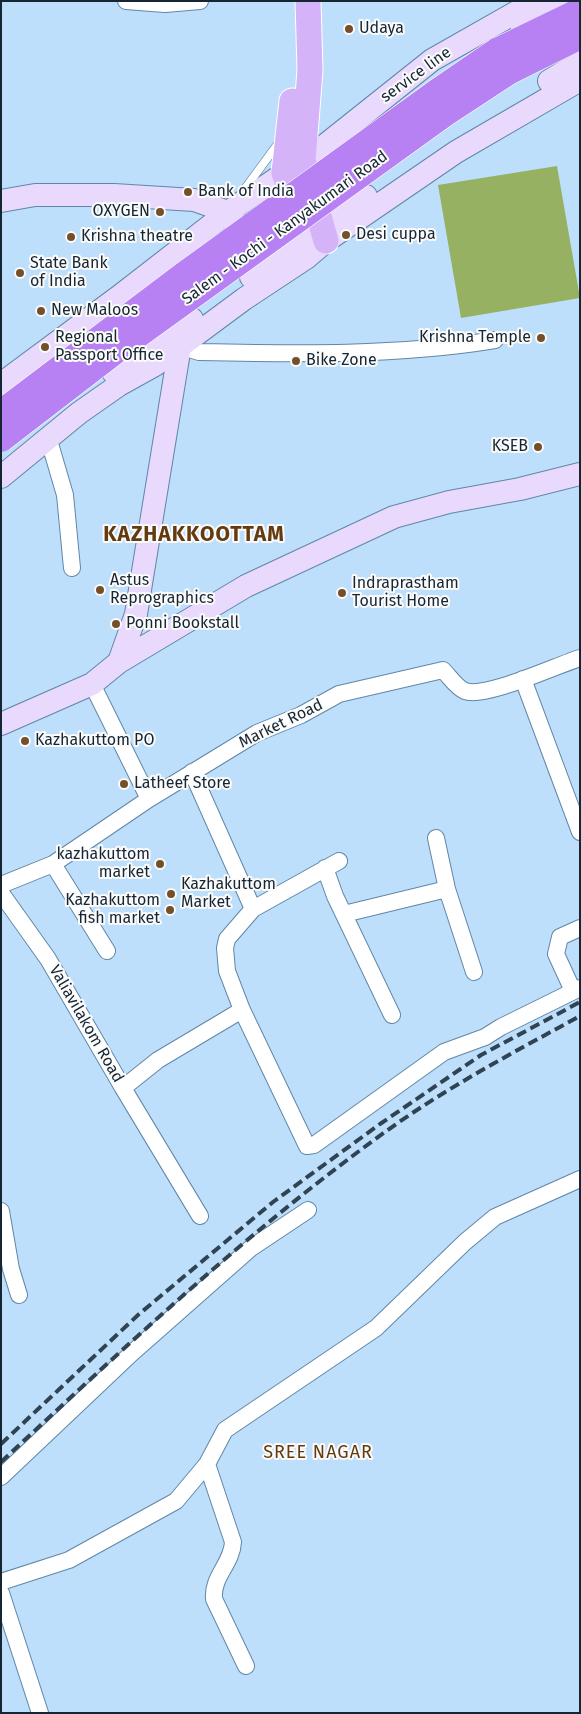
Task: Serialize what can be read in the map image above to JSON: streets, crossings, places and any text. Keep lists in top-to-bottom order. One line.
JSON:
{"streets":{"highway":["Salem - Kochi - Kanyakumari Road"],"main road":["service line"],"street":["Market Road","Valiavilakom Road"]},"districts":["KAZHAKKOOTTAM","SREE NAGAR"],"places":["Udaya","Bank of India","OXYGEN","Desi cuppa","Krishna theatre","State Bank of India","New Maloos","Krishna Temple","Regional Passport Office","Bike Zone","KSEB","Astus Reprographics","Indraprastham Tourist Home","Ponni Bookstall","Kazhakuttom PO","Latheef Store","kazhakuttom market","Kazhakuttom Market","Kazhakuttom fish market"]}
